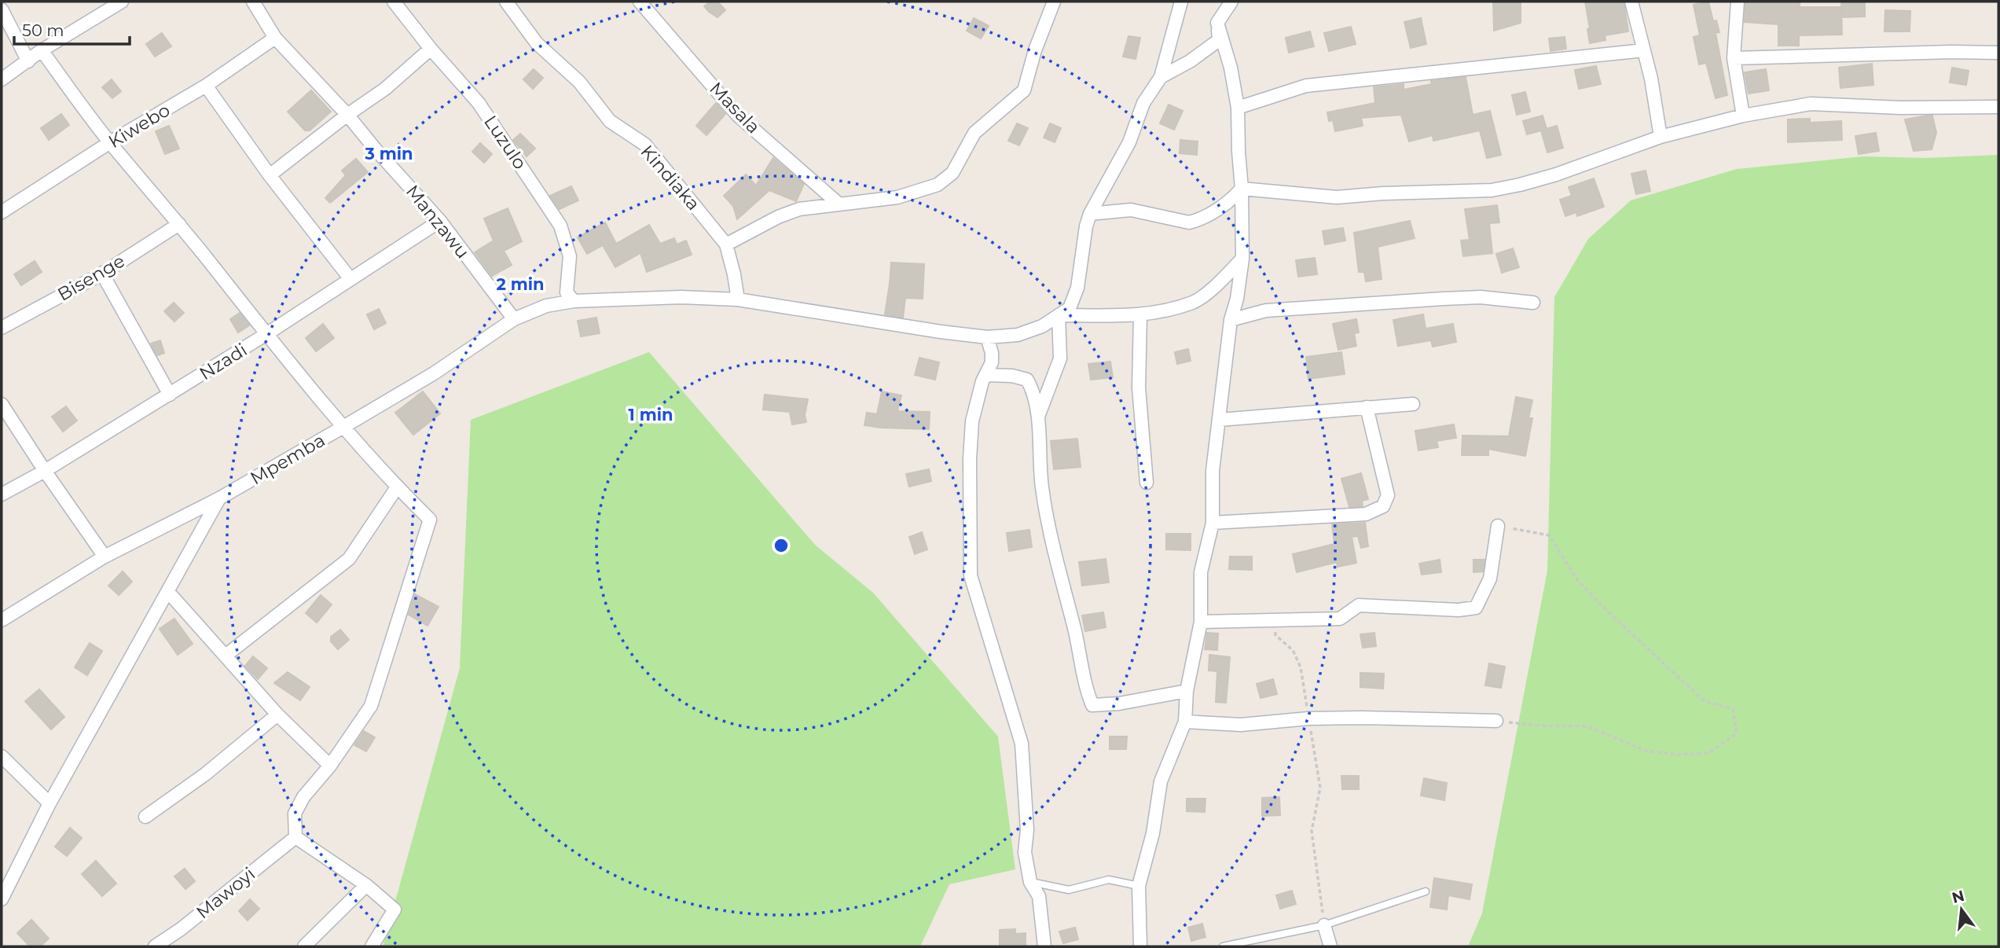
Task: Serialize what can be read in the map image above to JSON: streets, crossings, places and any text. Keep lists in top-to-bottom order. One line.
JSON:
{"streets":{"street":["Masala","Kiwebo","Luzulo","Kindiaka","Manzawu","Bisenge","Nzadi","Mpemba","Mawoyi"]},"crossings":[["Kiwebo","Manzawu"],["Luzulo","Mpemba"],["Kindiaka","Mpemba"],["Manzawu","Nzadi"],["Manzawu","Mpemba"]],"scale_bar":"50 m","north":"top","rings":["3 min","2 min","1 min"]}
